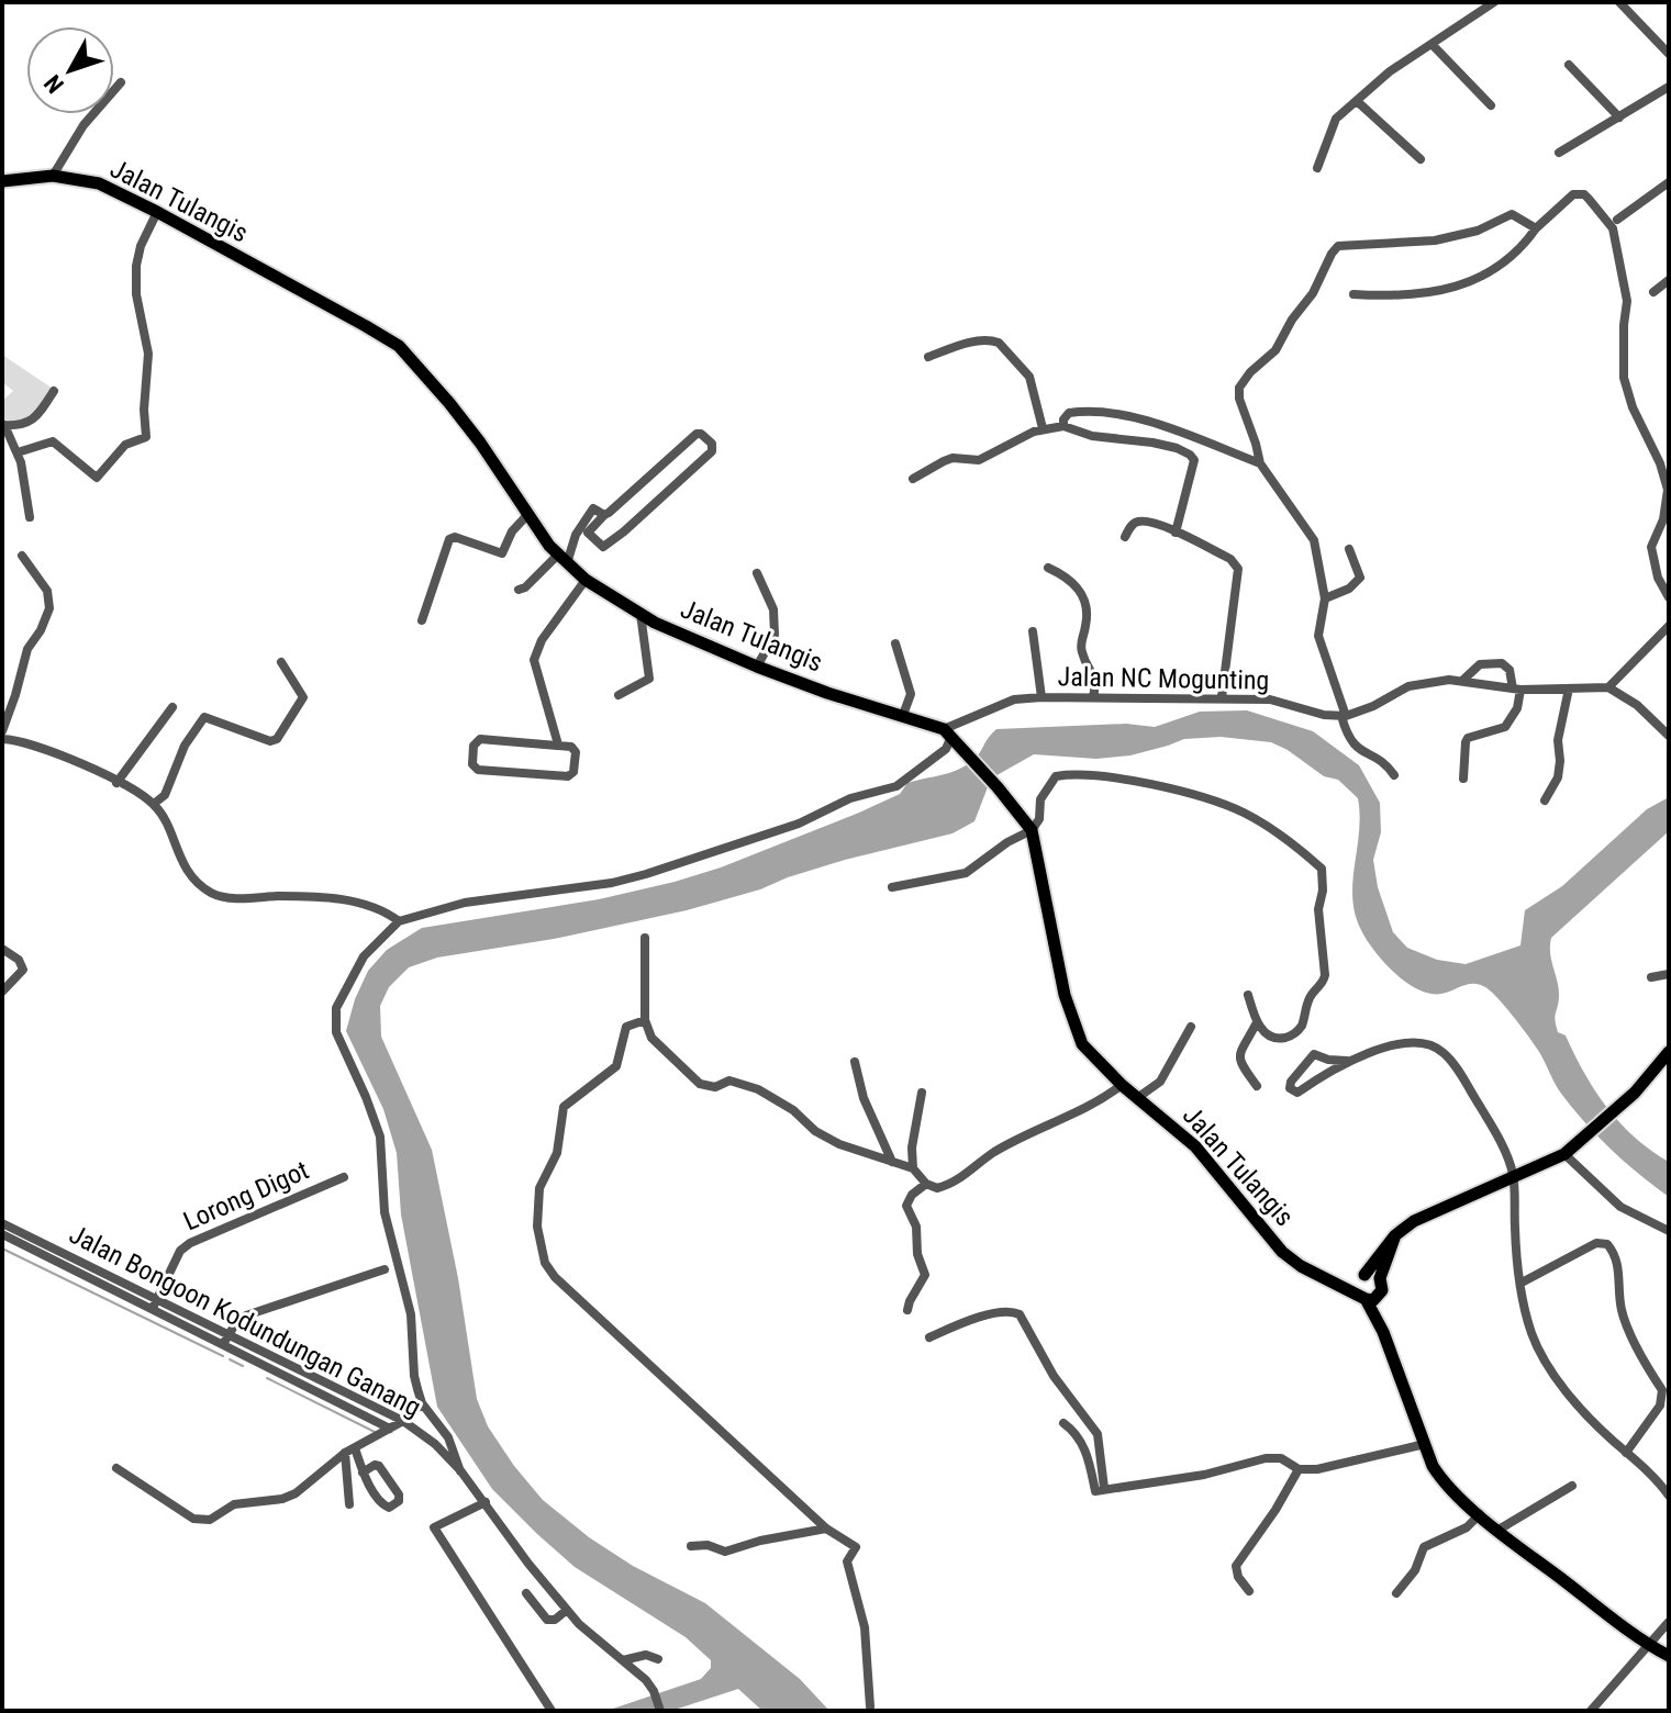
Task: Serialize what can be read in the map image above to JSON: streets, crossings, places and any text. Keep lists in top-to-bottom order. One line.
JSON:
{"streets":{"main road":["Jalan Tulangis"],"street":["Jalan NC Mogunting","Lorong Digot","Jalan Bongoon Kodundungan Ganang"]},"crossings":[["Jalan Tulangis","Jalan NC Mogunting"],["Lorong Digot","Jalan Bongoon Kodundungan Ganang"]],"north":"bottom left"}
